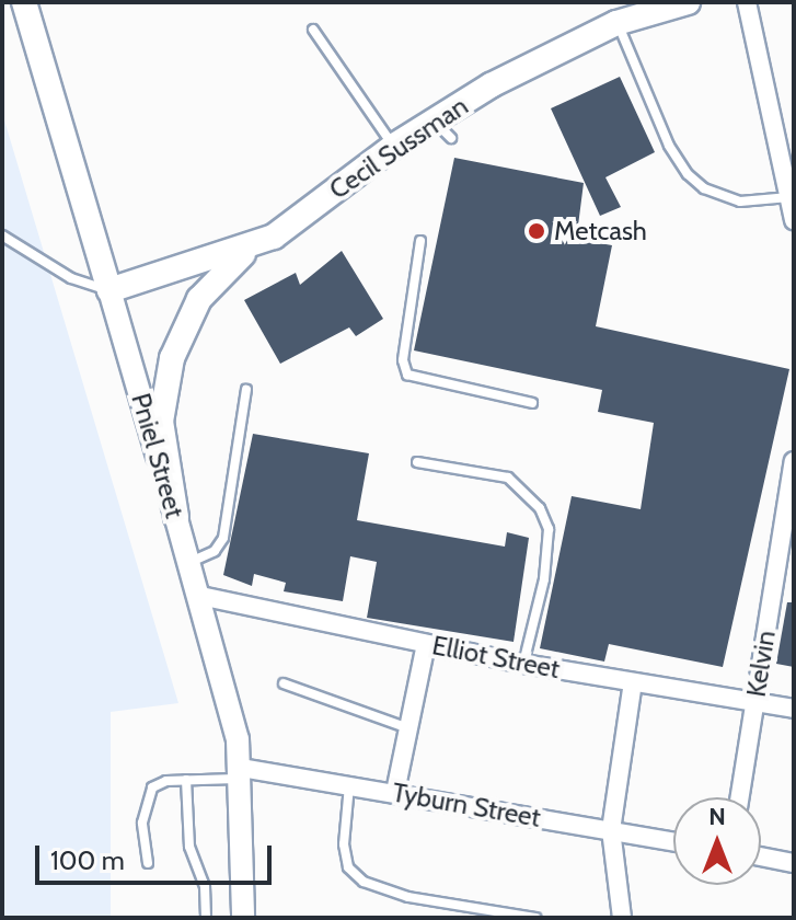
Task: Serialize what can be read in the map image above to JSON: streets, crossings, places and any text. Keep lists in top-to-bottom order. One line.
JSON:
{"streets":{"main road":["Cecil Sussman","Pniel Street"],"street":["Elliot Street","Kelvin","Tyburn Street"]},"crossings":[["Cecil Sussman","Pniel Street"],["Pniel Street","Elliot Street"],["Pniel Street","Tyburn Street"],["Elliot Street","Kelvin"]],"places":["Metcash"],"scale_bar":"100 m","north":"top"}
